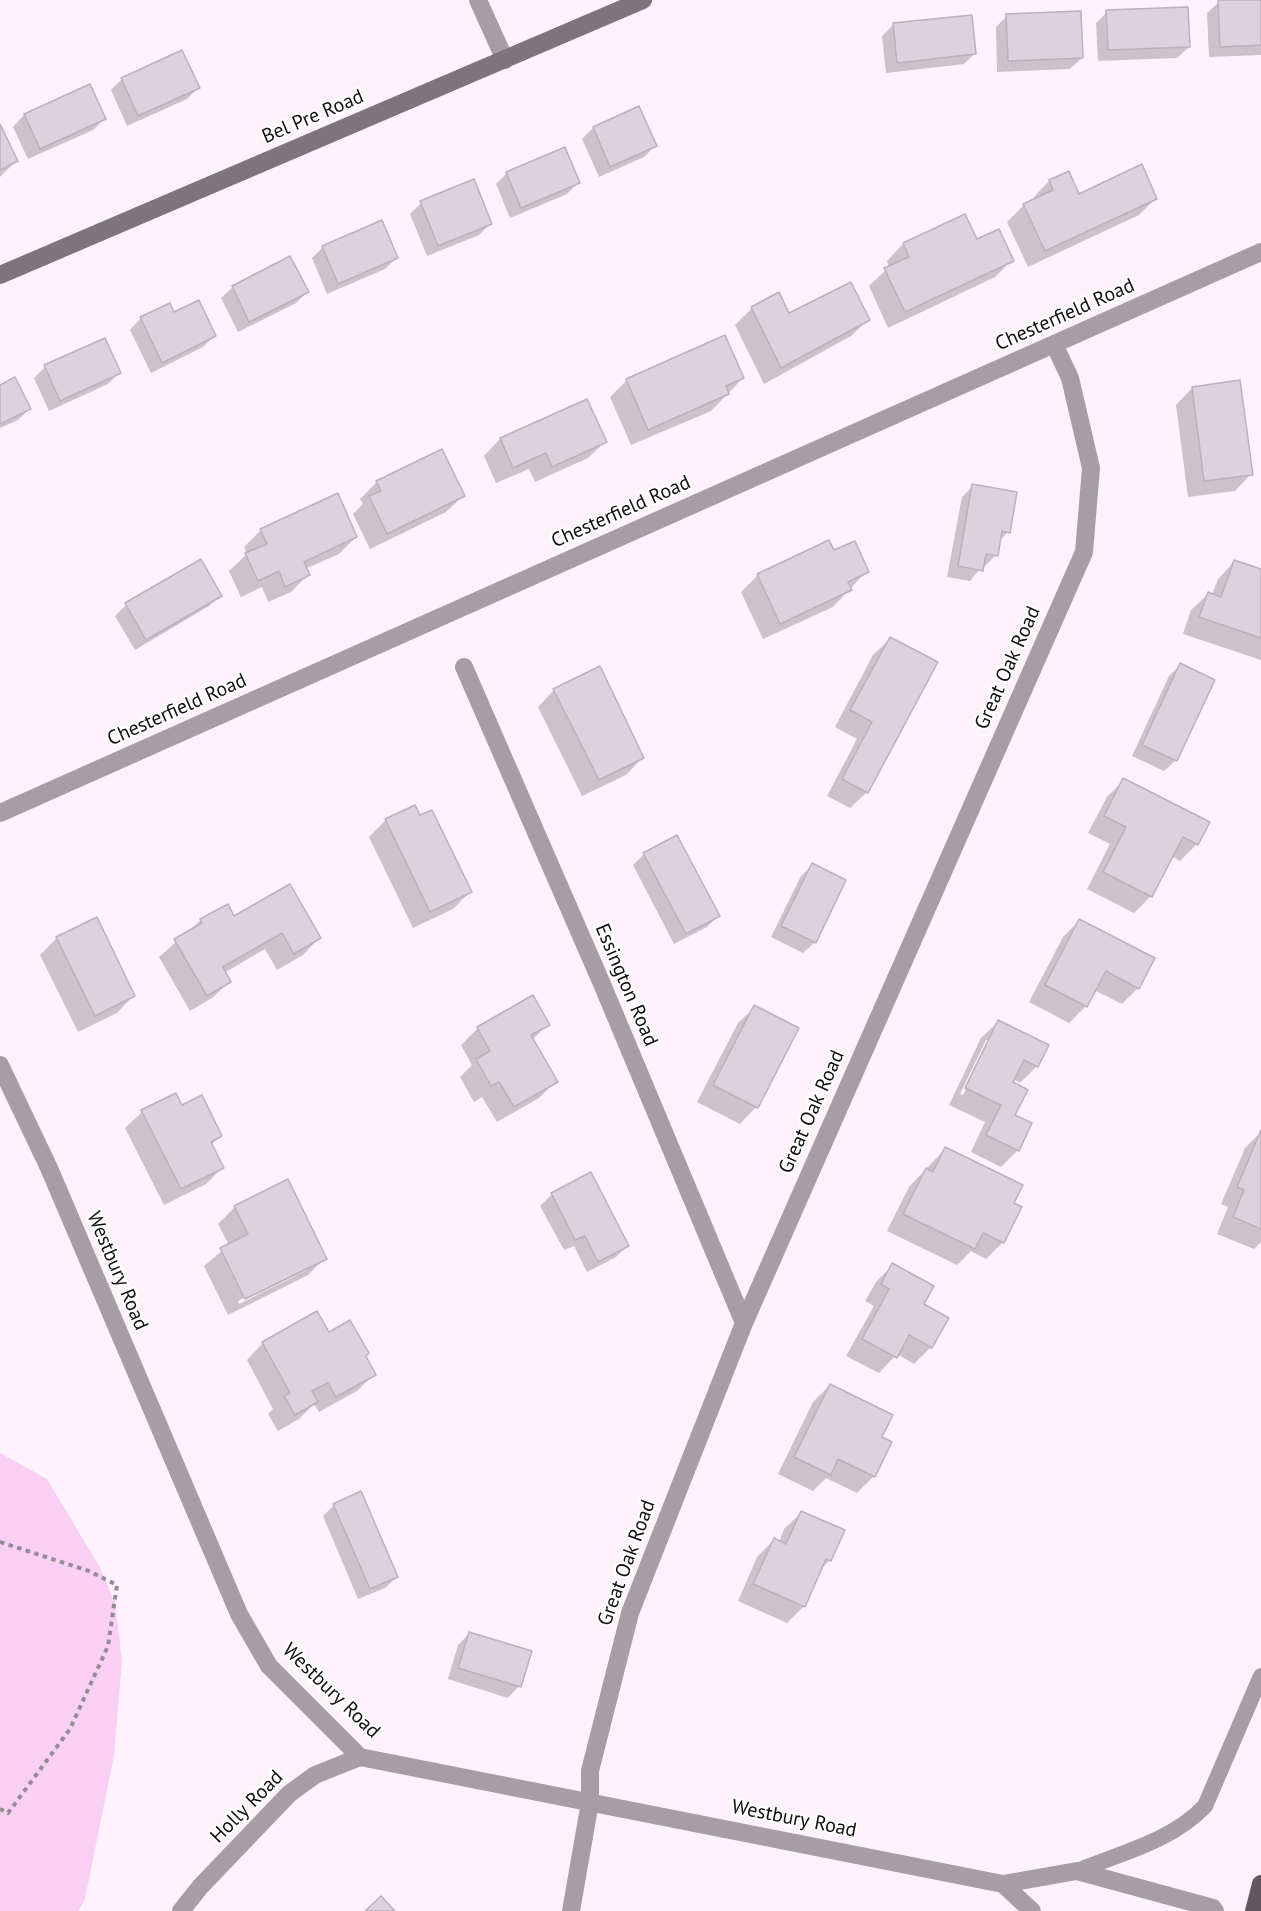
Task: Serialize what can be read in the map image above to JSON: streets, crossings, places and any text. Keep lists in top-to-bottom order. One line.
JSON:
{"streets":{"main road":["Bel Pre Road"],"street":["Chesterfield Road","Great Oak Road","Essington Road","Westbury Road","Holly Road"]},"crossings":[["Chesterfield Road","Great Oak Road"],["Great Oak Road","Essington Road"],["Great Oak Road","Westbury Road"],["Westbury Road","Holly Road"]]}
